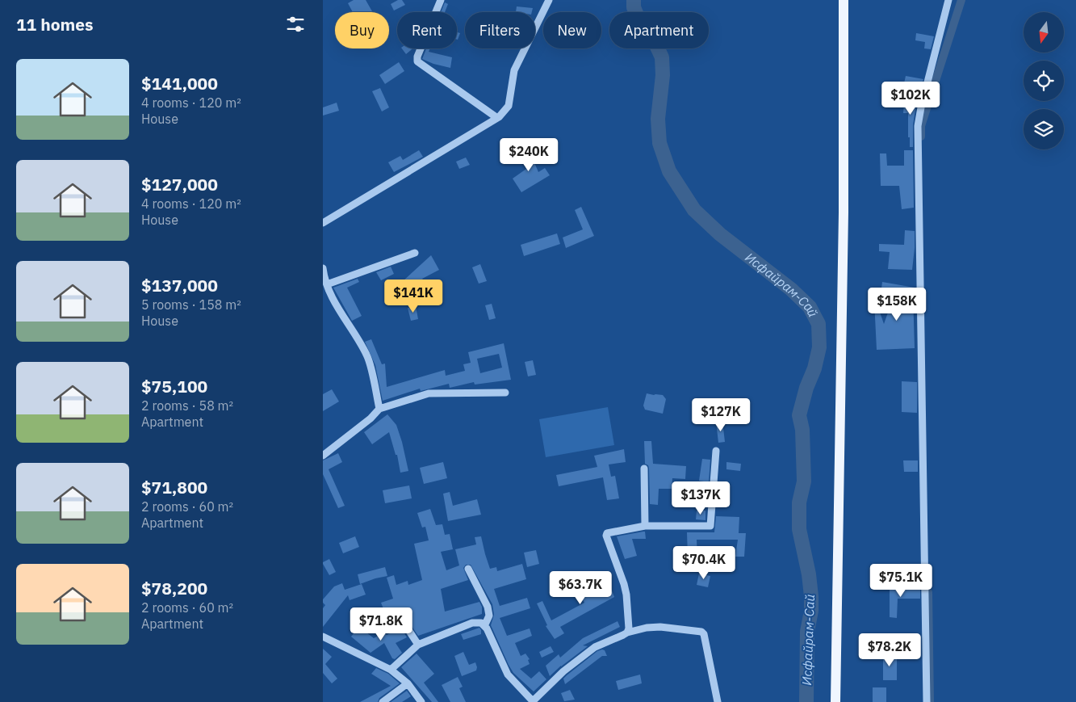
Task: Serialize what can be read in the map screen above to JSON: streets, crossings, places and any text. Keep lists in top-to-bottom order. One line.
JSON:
{"water":["Исфайрам-Сай"],"north":"bottom","page":{"heading":"11 homes","chip":["Buy","Rent","Filters","New","Apartment"],"list":[{"name":"$141,000","note":"4 rooms · 120 m² · House"},{"name":"$127,000","note":"4 rooms · 120 m² · House"},{"name":"$137,000","note":"5 rooms · 158 m² · House"},{"name":"$75,100","note":"2 rooms · 58 m² · Apartment"},{"name":"$71,800","note":"2 rooms · 60 m² · Apartment"},{"name":"$78,200","note":"2 rooms · 60 m² · Apartment"}],"price":["$102K","$240K","$141K","$158K","$127K","$137K","$70.4K","$75.1K","$63.7K","$71.8K","$78.2K"]}}
